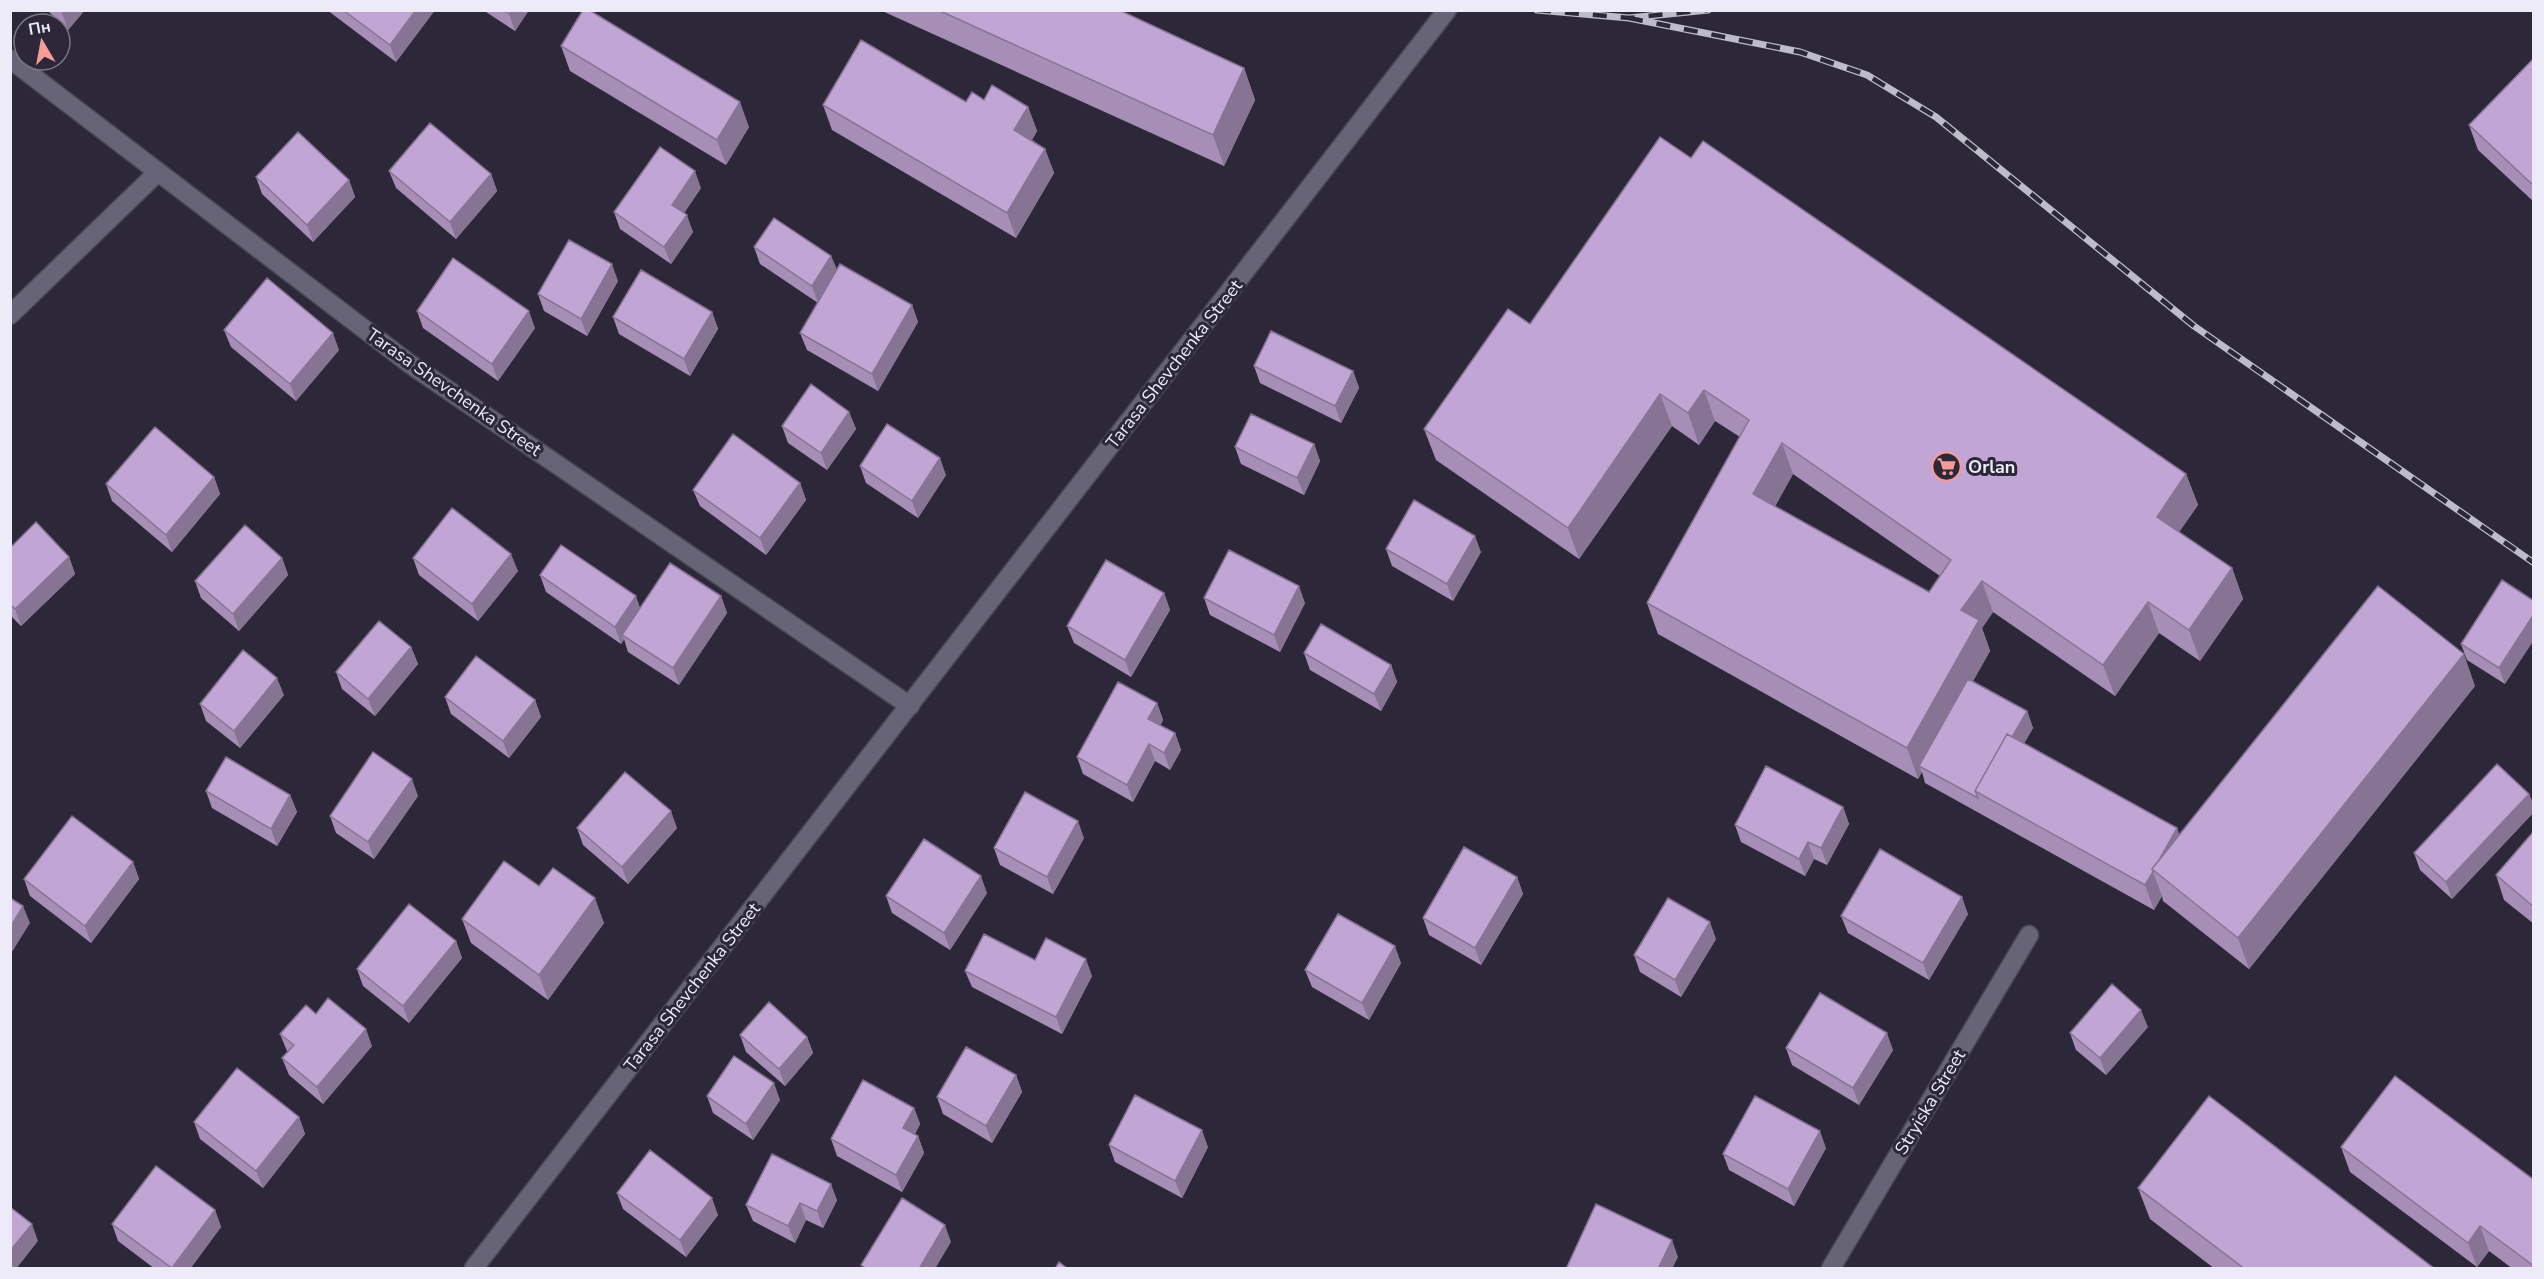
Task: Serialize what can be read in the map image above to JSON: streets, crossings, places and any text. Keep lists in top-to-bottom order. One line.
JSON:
{"streets":{"street":["Tarasa Shevchenka Street","Stryiska Street"]},"places":{"supermarket":["Orlan"]},"north":"top"}
